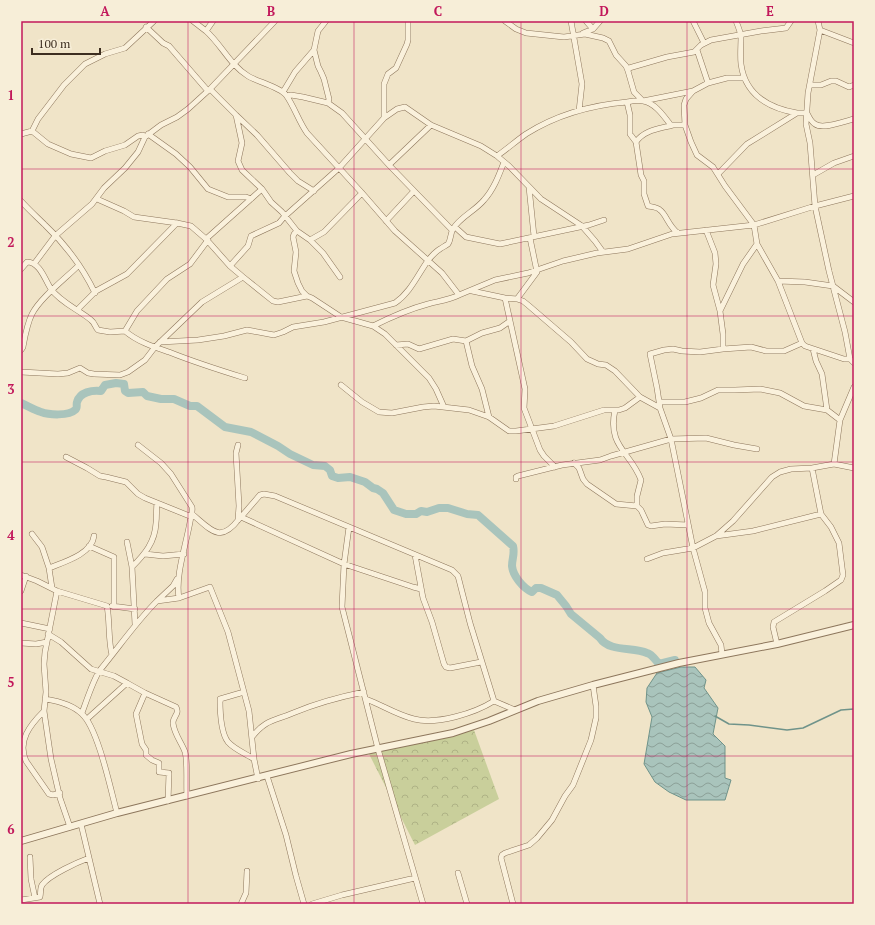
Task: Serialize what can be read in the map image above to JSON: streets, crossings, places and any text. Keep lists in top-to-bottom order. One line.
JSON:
{"scale_bar":"100 m","grid":{"columns":["A","B","C","D","E"],"rows":["1","2","3","4","5","6"]}}
